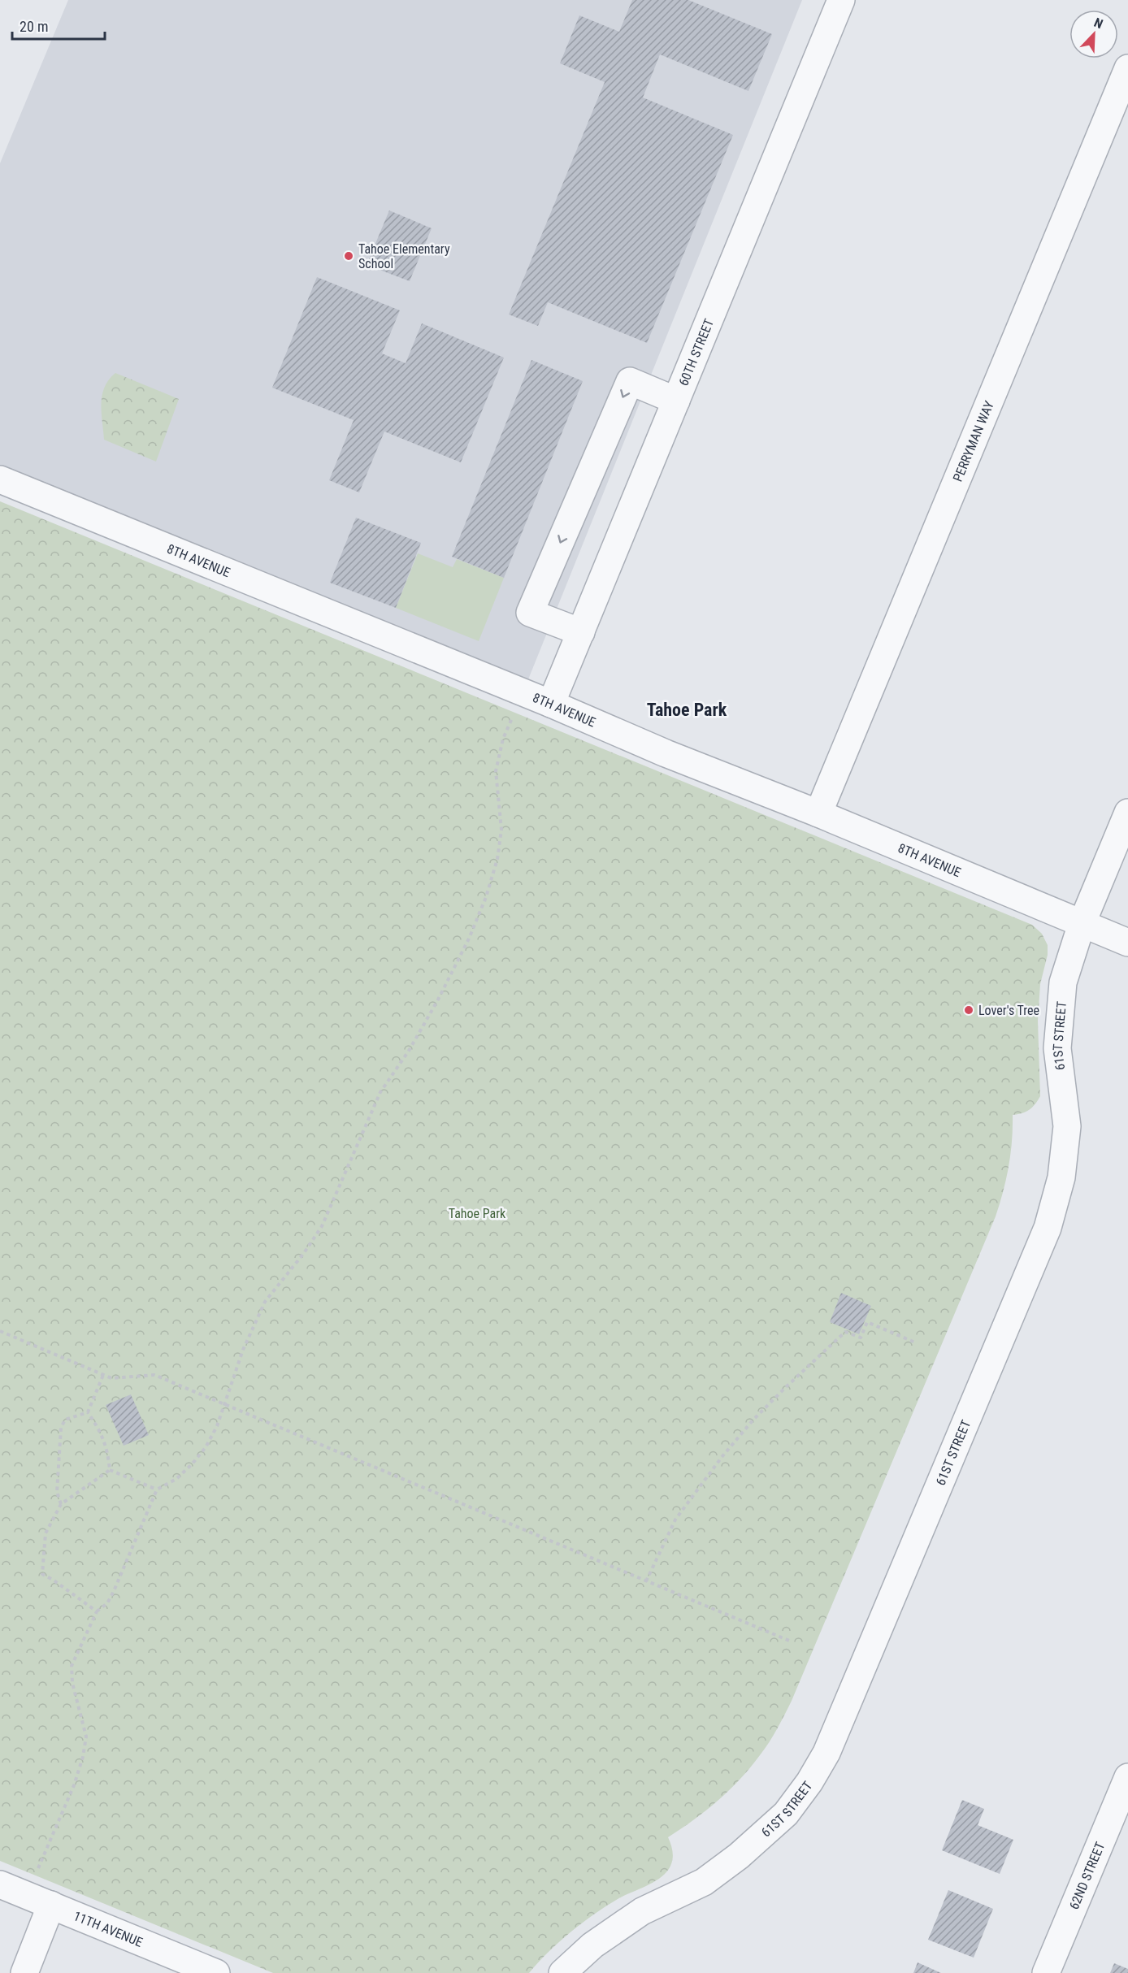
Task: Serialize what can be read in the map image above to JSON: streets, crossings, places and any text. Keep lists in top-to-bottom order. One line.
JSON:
{"streets":{"street":["60TH STREET","PERRYMAN WAY","8TH AVENUE","61ST STREET","62ND STREET","11TH AVENUE"]},"crossings":[["60TH STREET","8TH AVENUE"],["PERRYMAN WAY","8TH AVENUE"],["8TH AVENUE","61ST STREET"]],"districts":["Tahoe Park"],"parks":["Tahoe Park"],"places":["Tahoe Elementary School","Lover's Tree"],"scale_bar":"20 m","north":"top right"}
